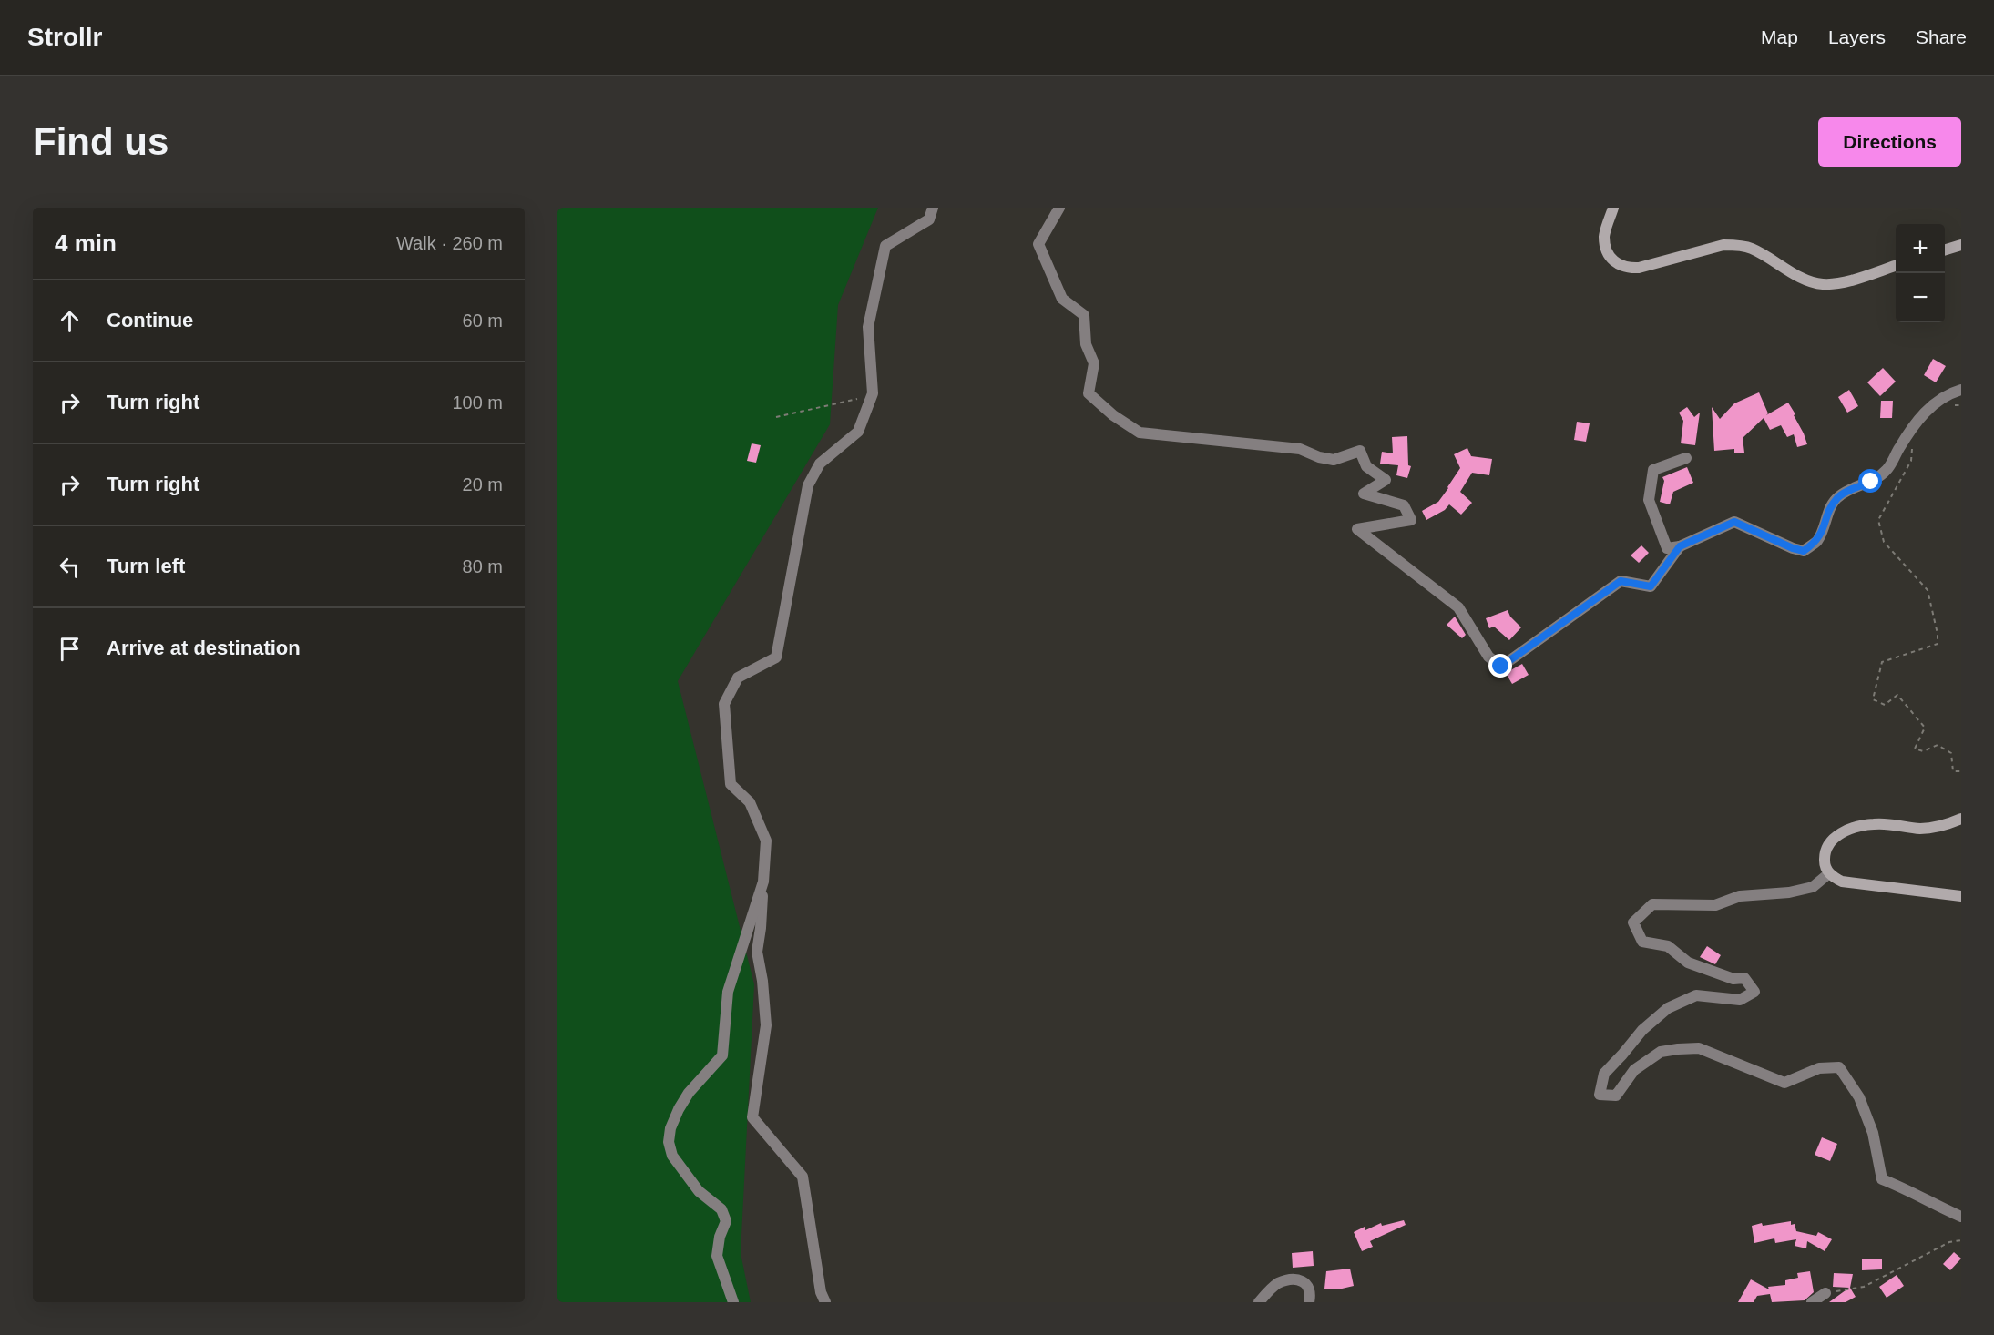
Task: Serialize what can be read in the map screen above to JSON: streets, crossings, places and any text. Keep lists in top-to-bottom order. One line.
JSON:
{"page":{"header":"Strollr","nav":["Map","Layers","Share"],"buttons":"Directions","title":"Find us","heading":["4 min","Walk · 260 m"],"map_buttons":["+","−"],"list":[["Continue","60 m"],["Turn right","100 m"],["Turn right","20 m"],["Turn left","80 m"],"Arrive at destination"]}}
